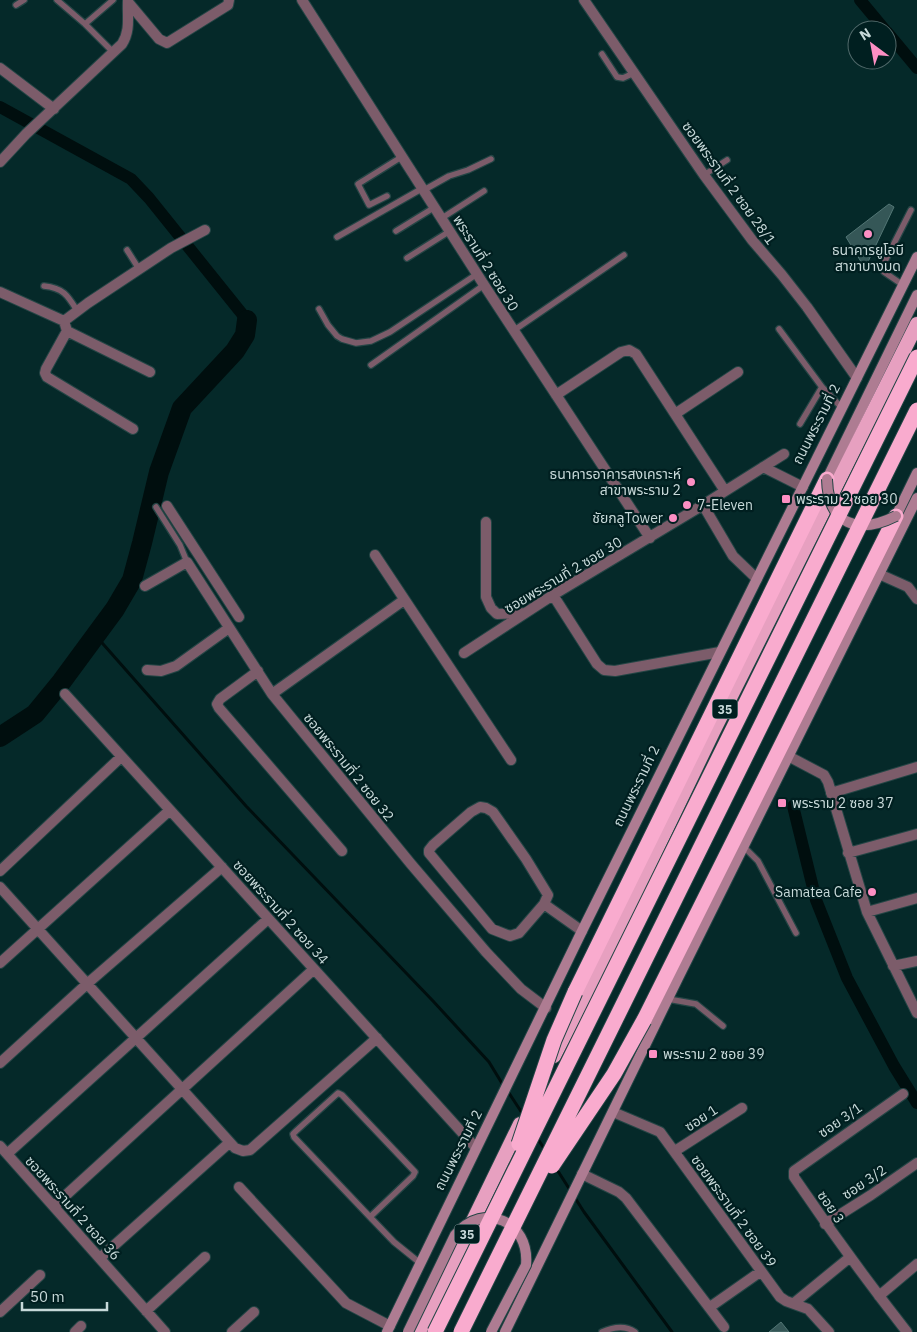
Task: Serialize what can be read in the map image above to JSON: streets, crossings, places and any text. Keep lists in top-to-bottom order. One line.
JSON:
{"streets":{"highway":["35"],"main road":["ถนนพระรามที่ 2"],"street":["ซอยพระรามที่ 2 ซอย 28/1","พระรามที่ 2 ซอย 30","ซอยพระรามที่ 2 ซอย 30","ซอยพระรามที่ 2 ซอย 32","ซอยพระรามที่ 2 ซอย 34","ซอย 1","ซอย 3/1","ซอย 3/2","ซอย 3","ซอยพระรามที่ 2 ซอย 36","ซอยพระรามที่ 2 ซอย 39"]},"crossings":[["ซอยพระรามที่ 2 ซอย 28/1","ถนนพระรามที่ 2"],["พระรามที่ 2 ซอย 30","ซอยพระรามที่ 2 ซอย 30"],["ถนนพระรามที่ 2","ซอยพระรามที่ 2 ซอย 32"],["ถนนพระรามที่ 2","ซอยพระรามที่ 2 ซอย 34"],["ซอย 1","ซอยพระรามที่ 2 ซอย 39"],["ซอย 3/1","ซอย 3"],["ซอย 3/2","ซอย 3"]],"places":{"other":["ธนาคารยูโอบี สาขาบางมด","ธนาคารอาคารสงเคราะห์ สาขาพระราม 2","7-Eleven","ชัยกลูTower","Samatea Cafe"],"transit":["พระราม 2 ซอย 30","พระราม 2 ซอย 37","พระราม 2 ซอย 39"]},"scale_bar":"50 m","north":"top left"}
